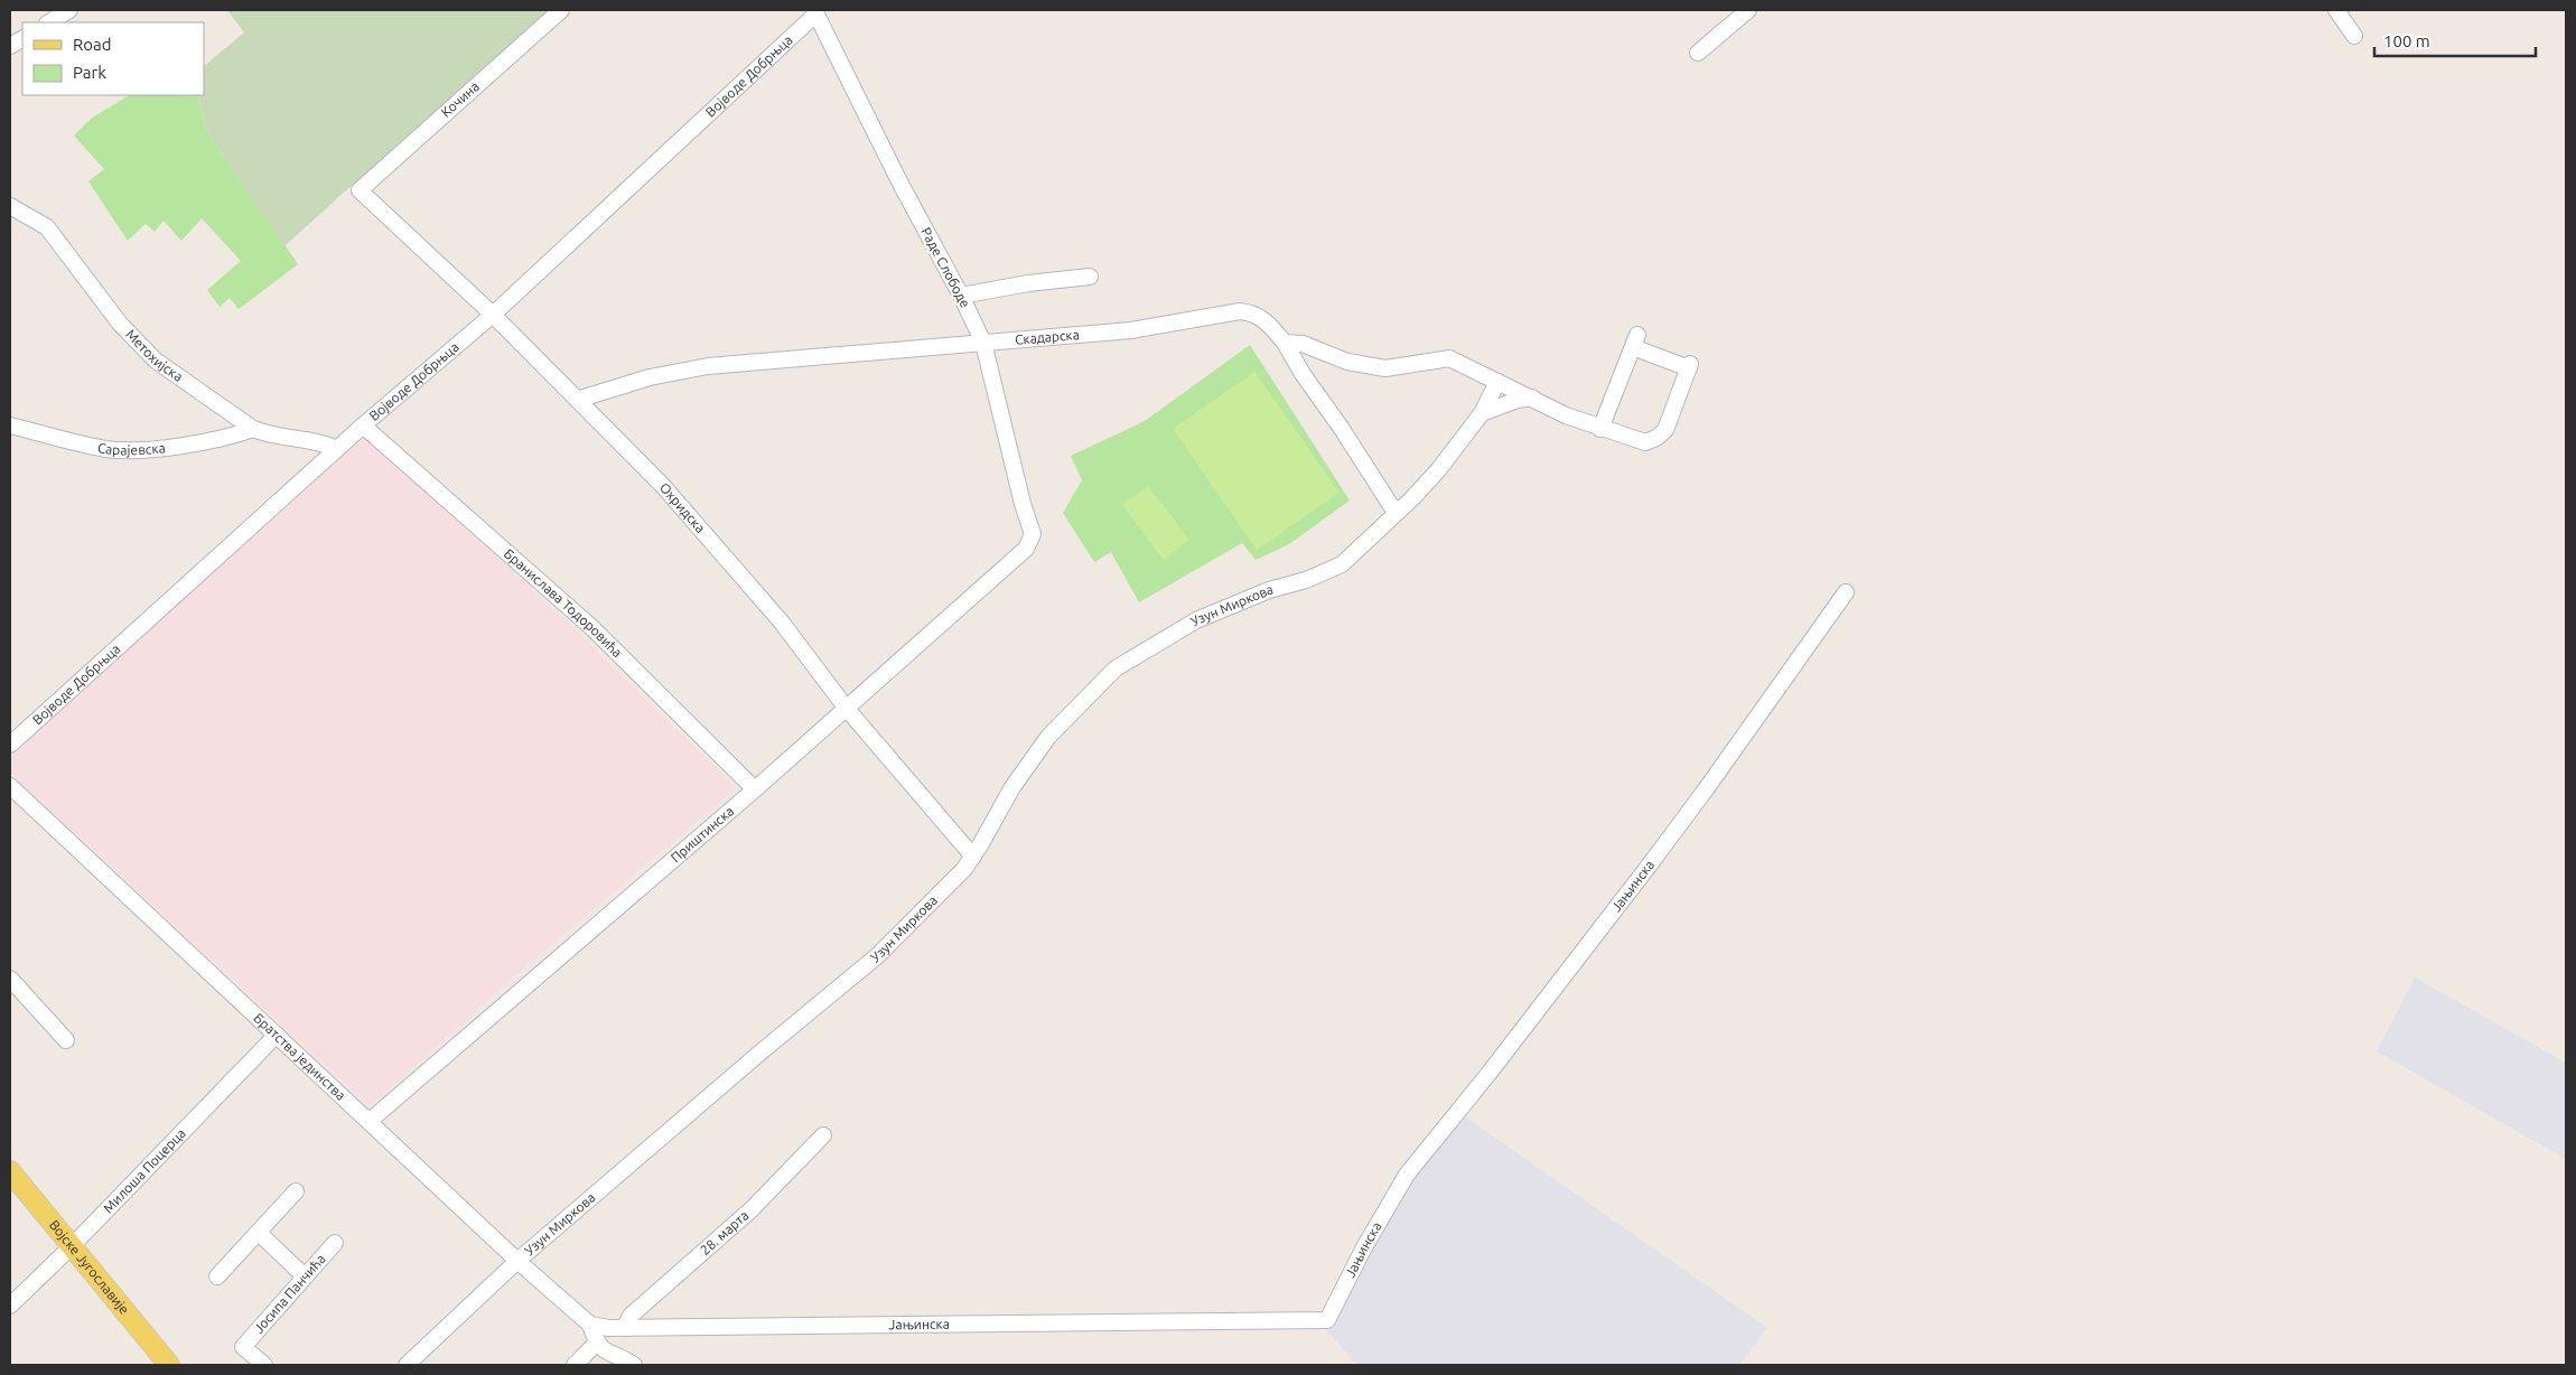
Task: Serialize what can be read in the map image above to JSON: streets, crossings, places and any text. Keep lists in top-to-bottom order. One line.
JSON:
{"streets":{"main road":["Војске Југославије"],"street":["Војводе Добрњца","Кочина","Раде Слободе","Скадарска","Метохијска","Сарајевска","Охридска","Бранислава Тодоровића","Узун Миркова","Приштинска","Јањинска","Братства јединства","Милоша Поцерца","28. марта","Јосипа Панчића"]},"crossings":[["Војводе Добрњца","Раде Слободе"],["Војводе Добрњца","Метохијска"],["Војводе Добрњца","Охридска"],["Војводе Добрњца","Бранислава Тодоровића"],["Кочина","Охридска"],["Раде Слободе","Скадарска"],["Раде Слободе","Приштинска"],["Скадарска","Охридска"],["Скадарска","Узун Миркова"],["Метохијска","Сарајевска"],["Охридска","Узун Миркова"],["Охридска","Приштинска"],["Бранислава Тодоровића","Приштинска"],["Узун Миркова","Братства јединства"],["Приштинска","Братства јединства"],["Јањинска","Братства јединства"],["Јањинска","28. марта"],["Братства јединства","Милоша Поцерца"],["Милоша Поцерца","Војске Југославије"]],"legend":["Road","Park"],"scale_bar":"100 m"}
